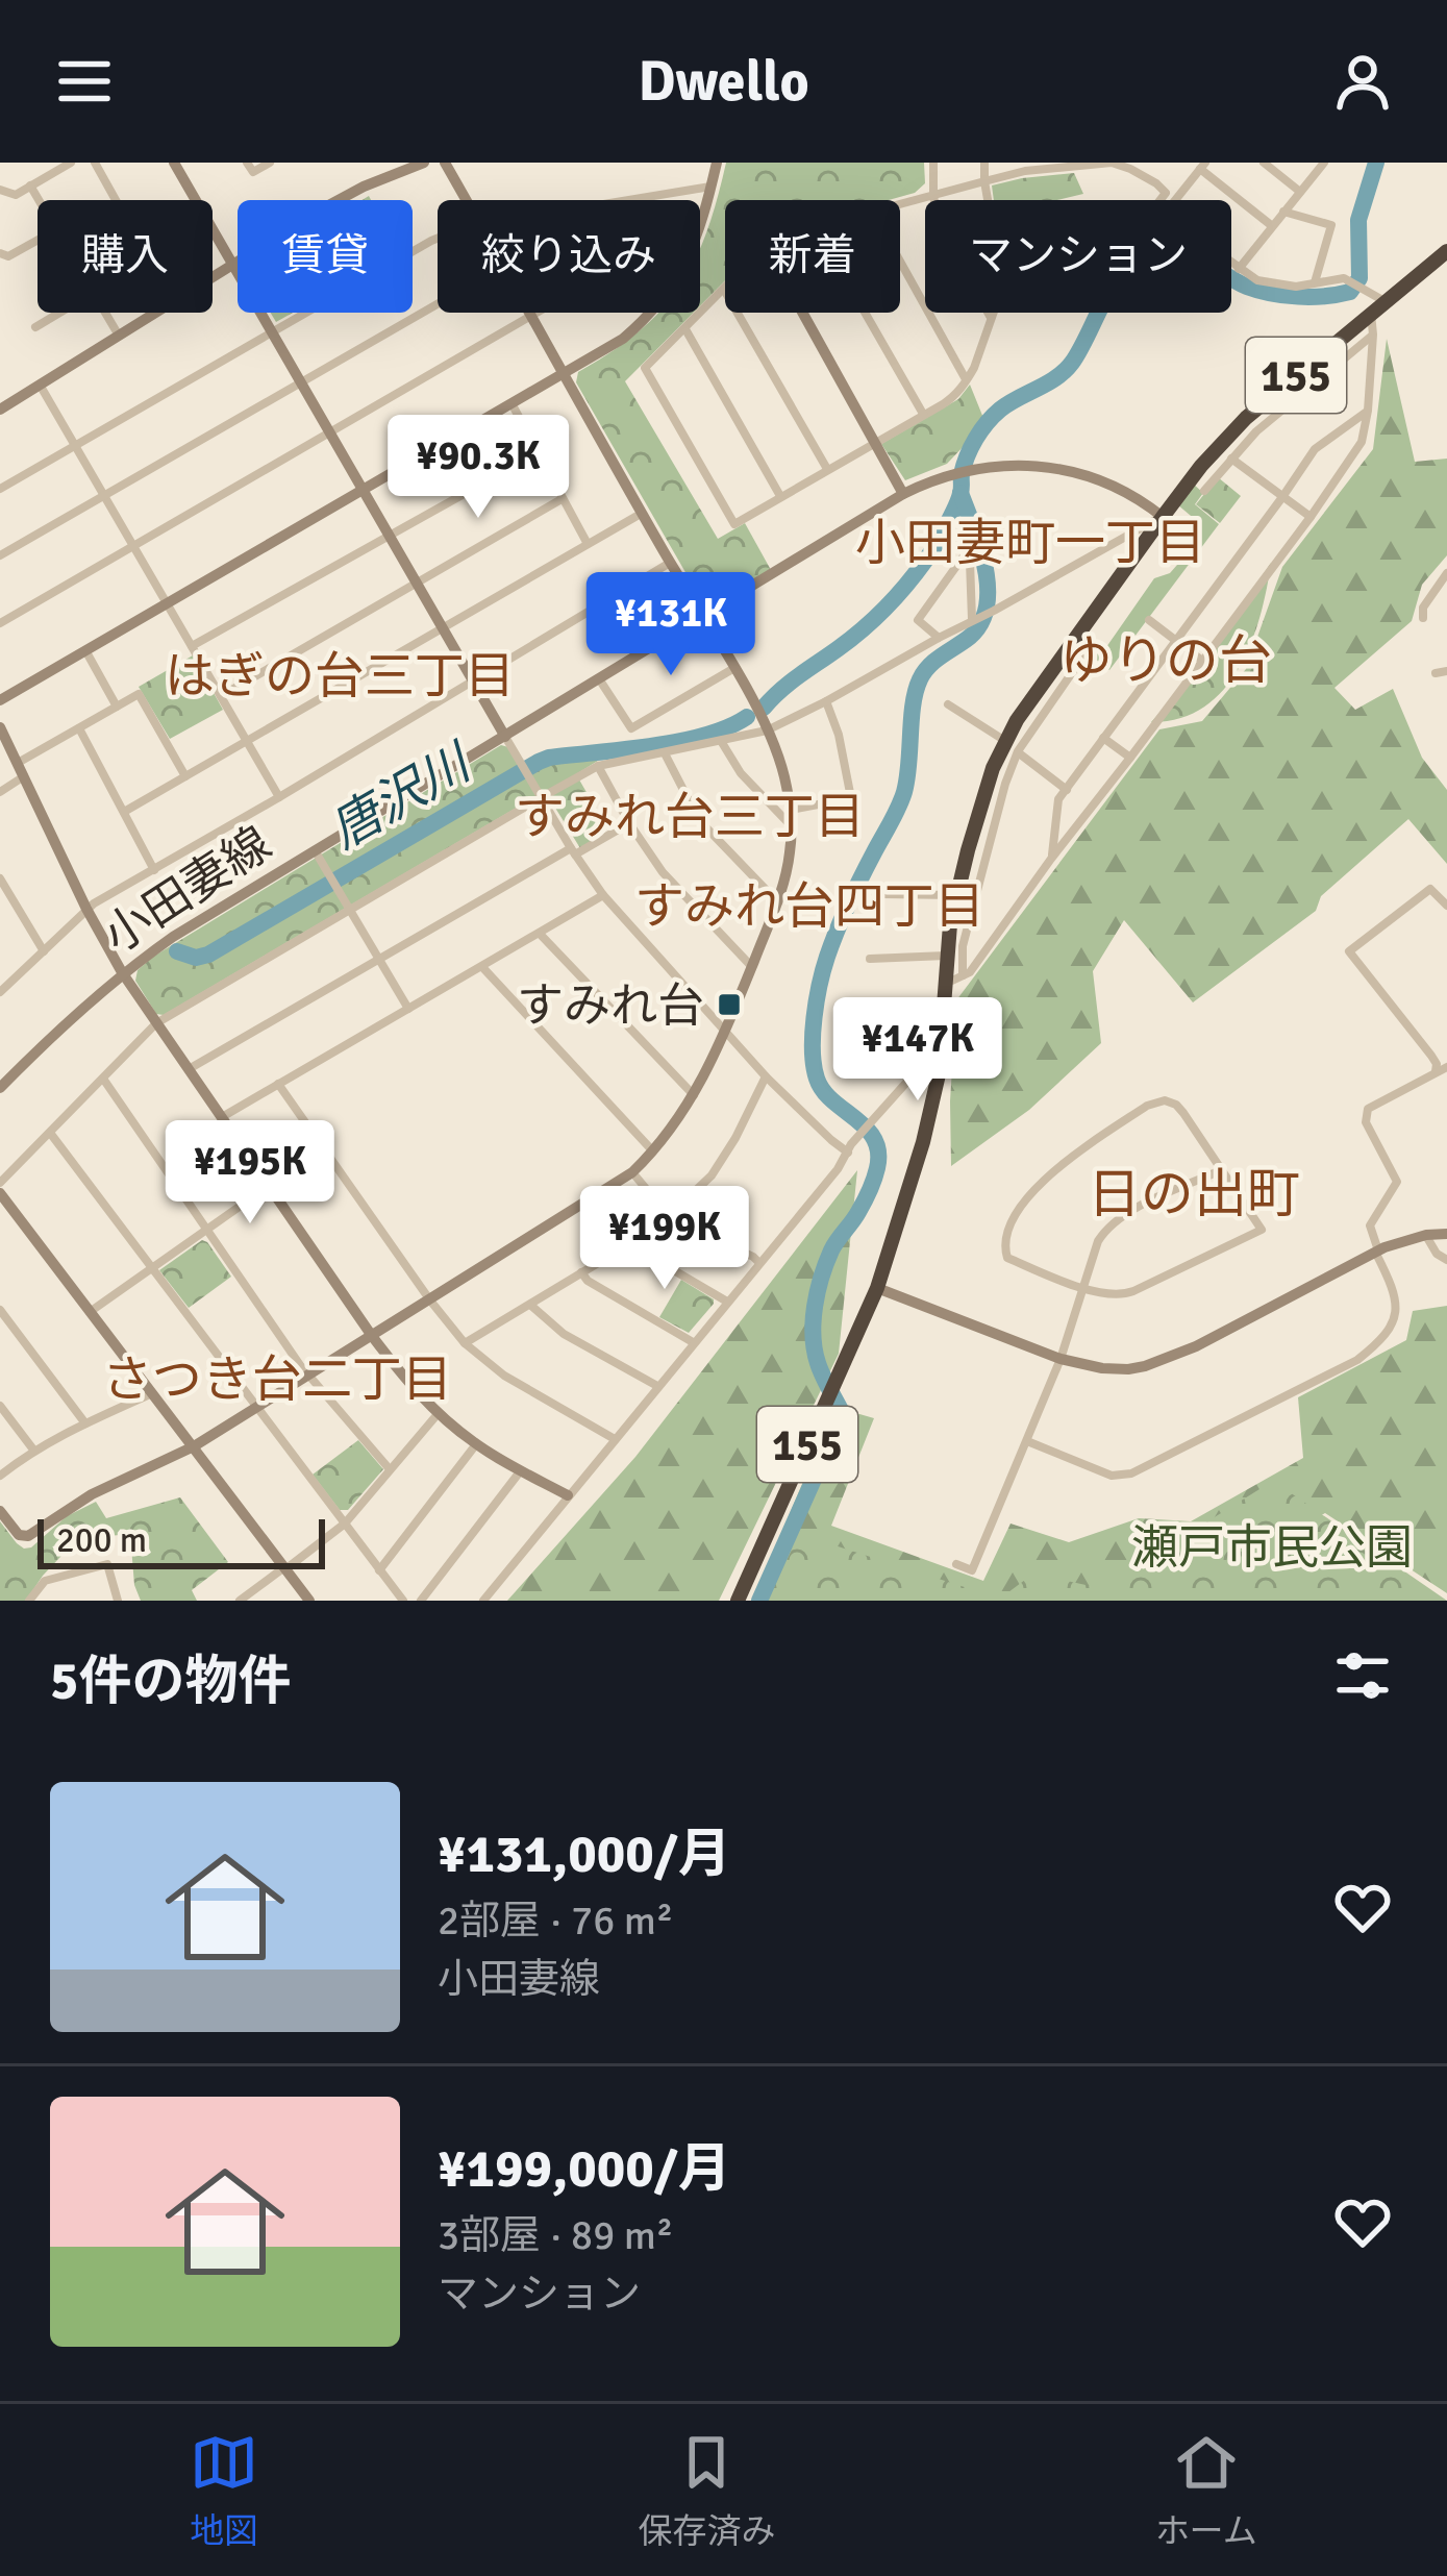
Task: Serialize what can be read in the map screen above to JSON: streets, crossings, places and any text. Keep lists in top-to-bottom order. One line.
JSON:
{"streets":{"highway":["155"],"street":["小田妻線"]},"crossings":[["155","小田妻線"]],"districts":["小田妻町一丁目","ゆりの台","はぎの台三丁目","すみれ台三丁目","すみれ台四丁目","日の出町","さつき台二丁目"],"water":["唐沢川"],"parks":["瀬戸市民公園"],"places":{"transit":["すみれ台"]},"scale_bar":"200 m","page":{"header":"Dwello","chip":["購入","賃貸","絞り込み","新着","マンション"],"price":["¥90.3K","¥131K","¥147K","¥195K","¥199K"],"scale":"200 m","heading":"5件の物件","list":[{"name":"¥131,000/月","note":"2部屋 · 76 m² · 小田妻線"},{"name":"¥199,000/月","note":"3部屋 · 89 m² · マンション"}],"tabs":["地図","保存済み","ホーム"]}}
